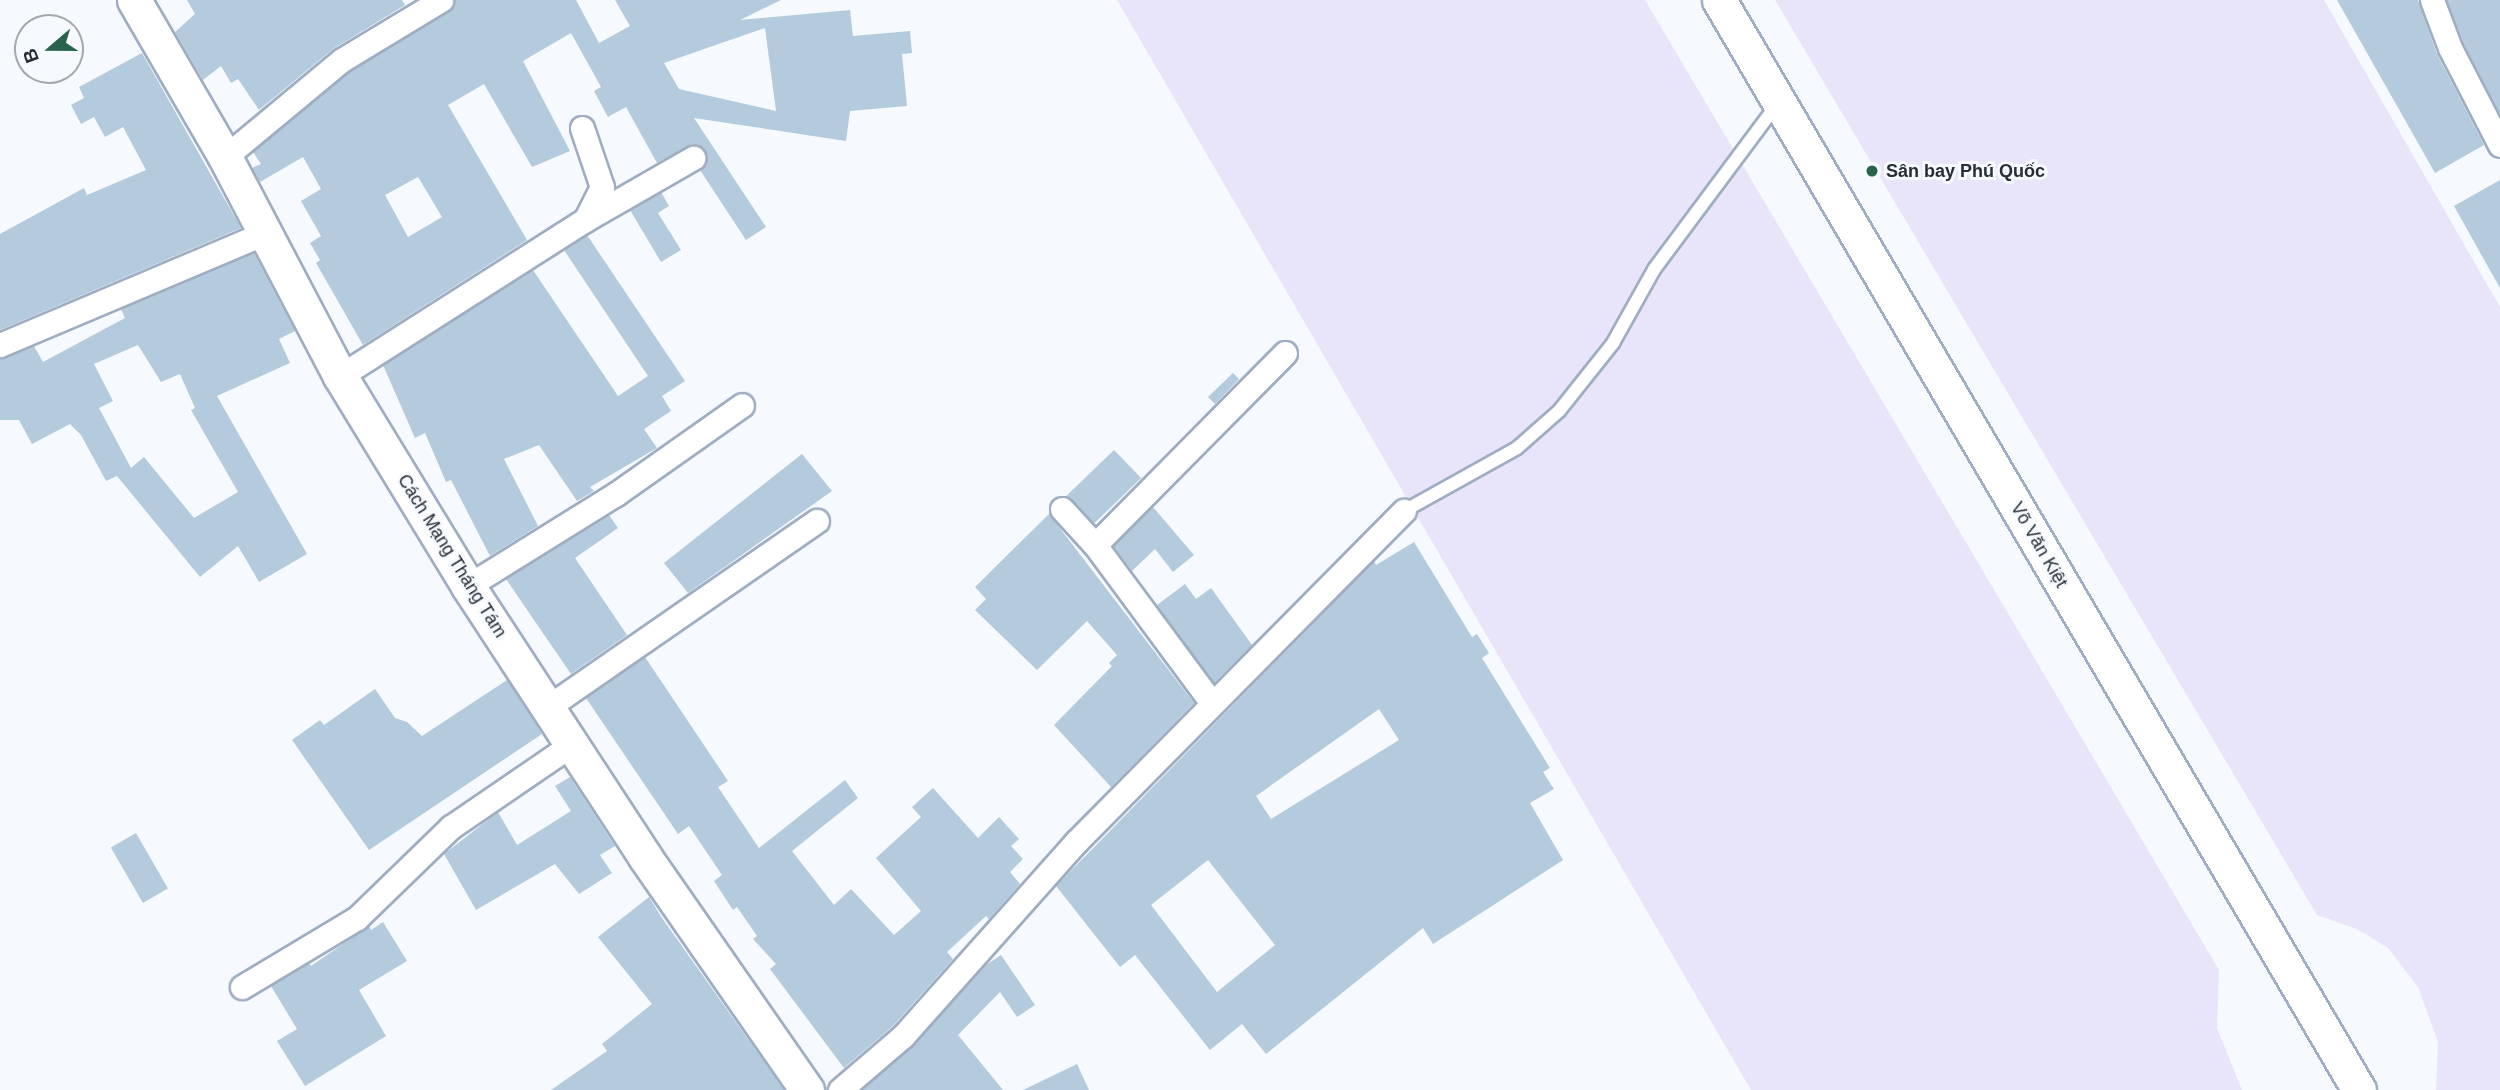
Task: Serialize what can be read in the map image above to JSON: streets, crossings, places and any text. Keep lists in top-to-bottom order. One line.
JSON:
{"streets":{"street":["Võ Văn Kiệt","Cách Mạng Tháng Tám"]},"places":["Sân bay Phú Quốc"],"north":"left"}
